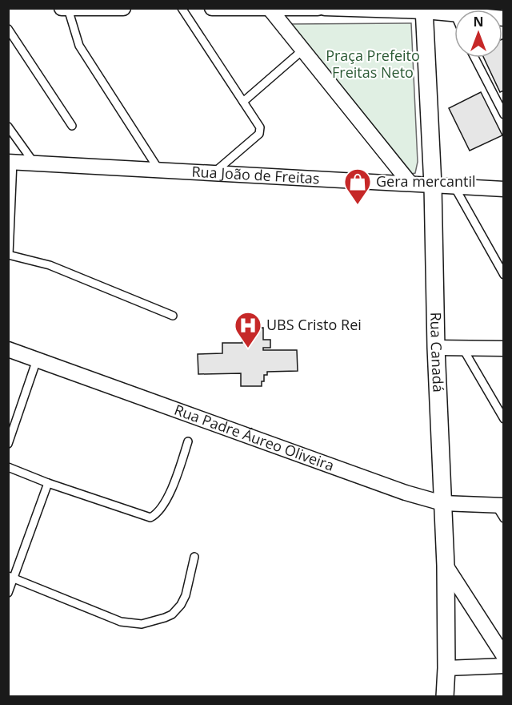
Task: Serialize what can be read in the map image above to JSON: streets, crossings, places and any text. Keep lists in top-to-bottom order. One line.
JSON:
{"streets":{"street":["Rua João de Freitas","Rua Canadá","Rua Padre Áureo Oliveira"]},"crossings":[["Rua João de Freitas","Rua Canadá"],["Rua Canadá","Rua Padre Áureo Oliveira"]],"parks":["Praça Prefeito Freitas Neto"],"places":{"shop":["Gera mercantil"],"hospital":["UBS Cristo Rei"]},"north":"top"}
